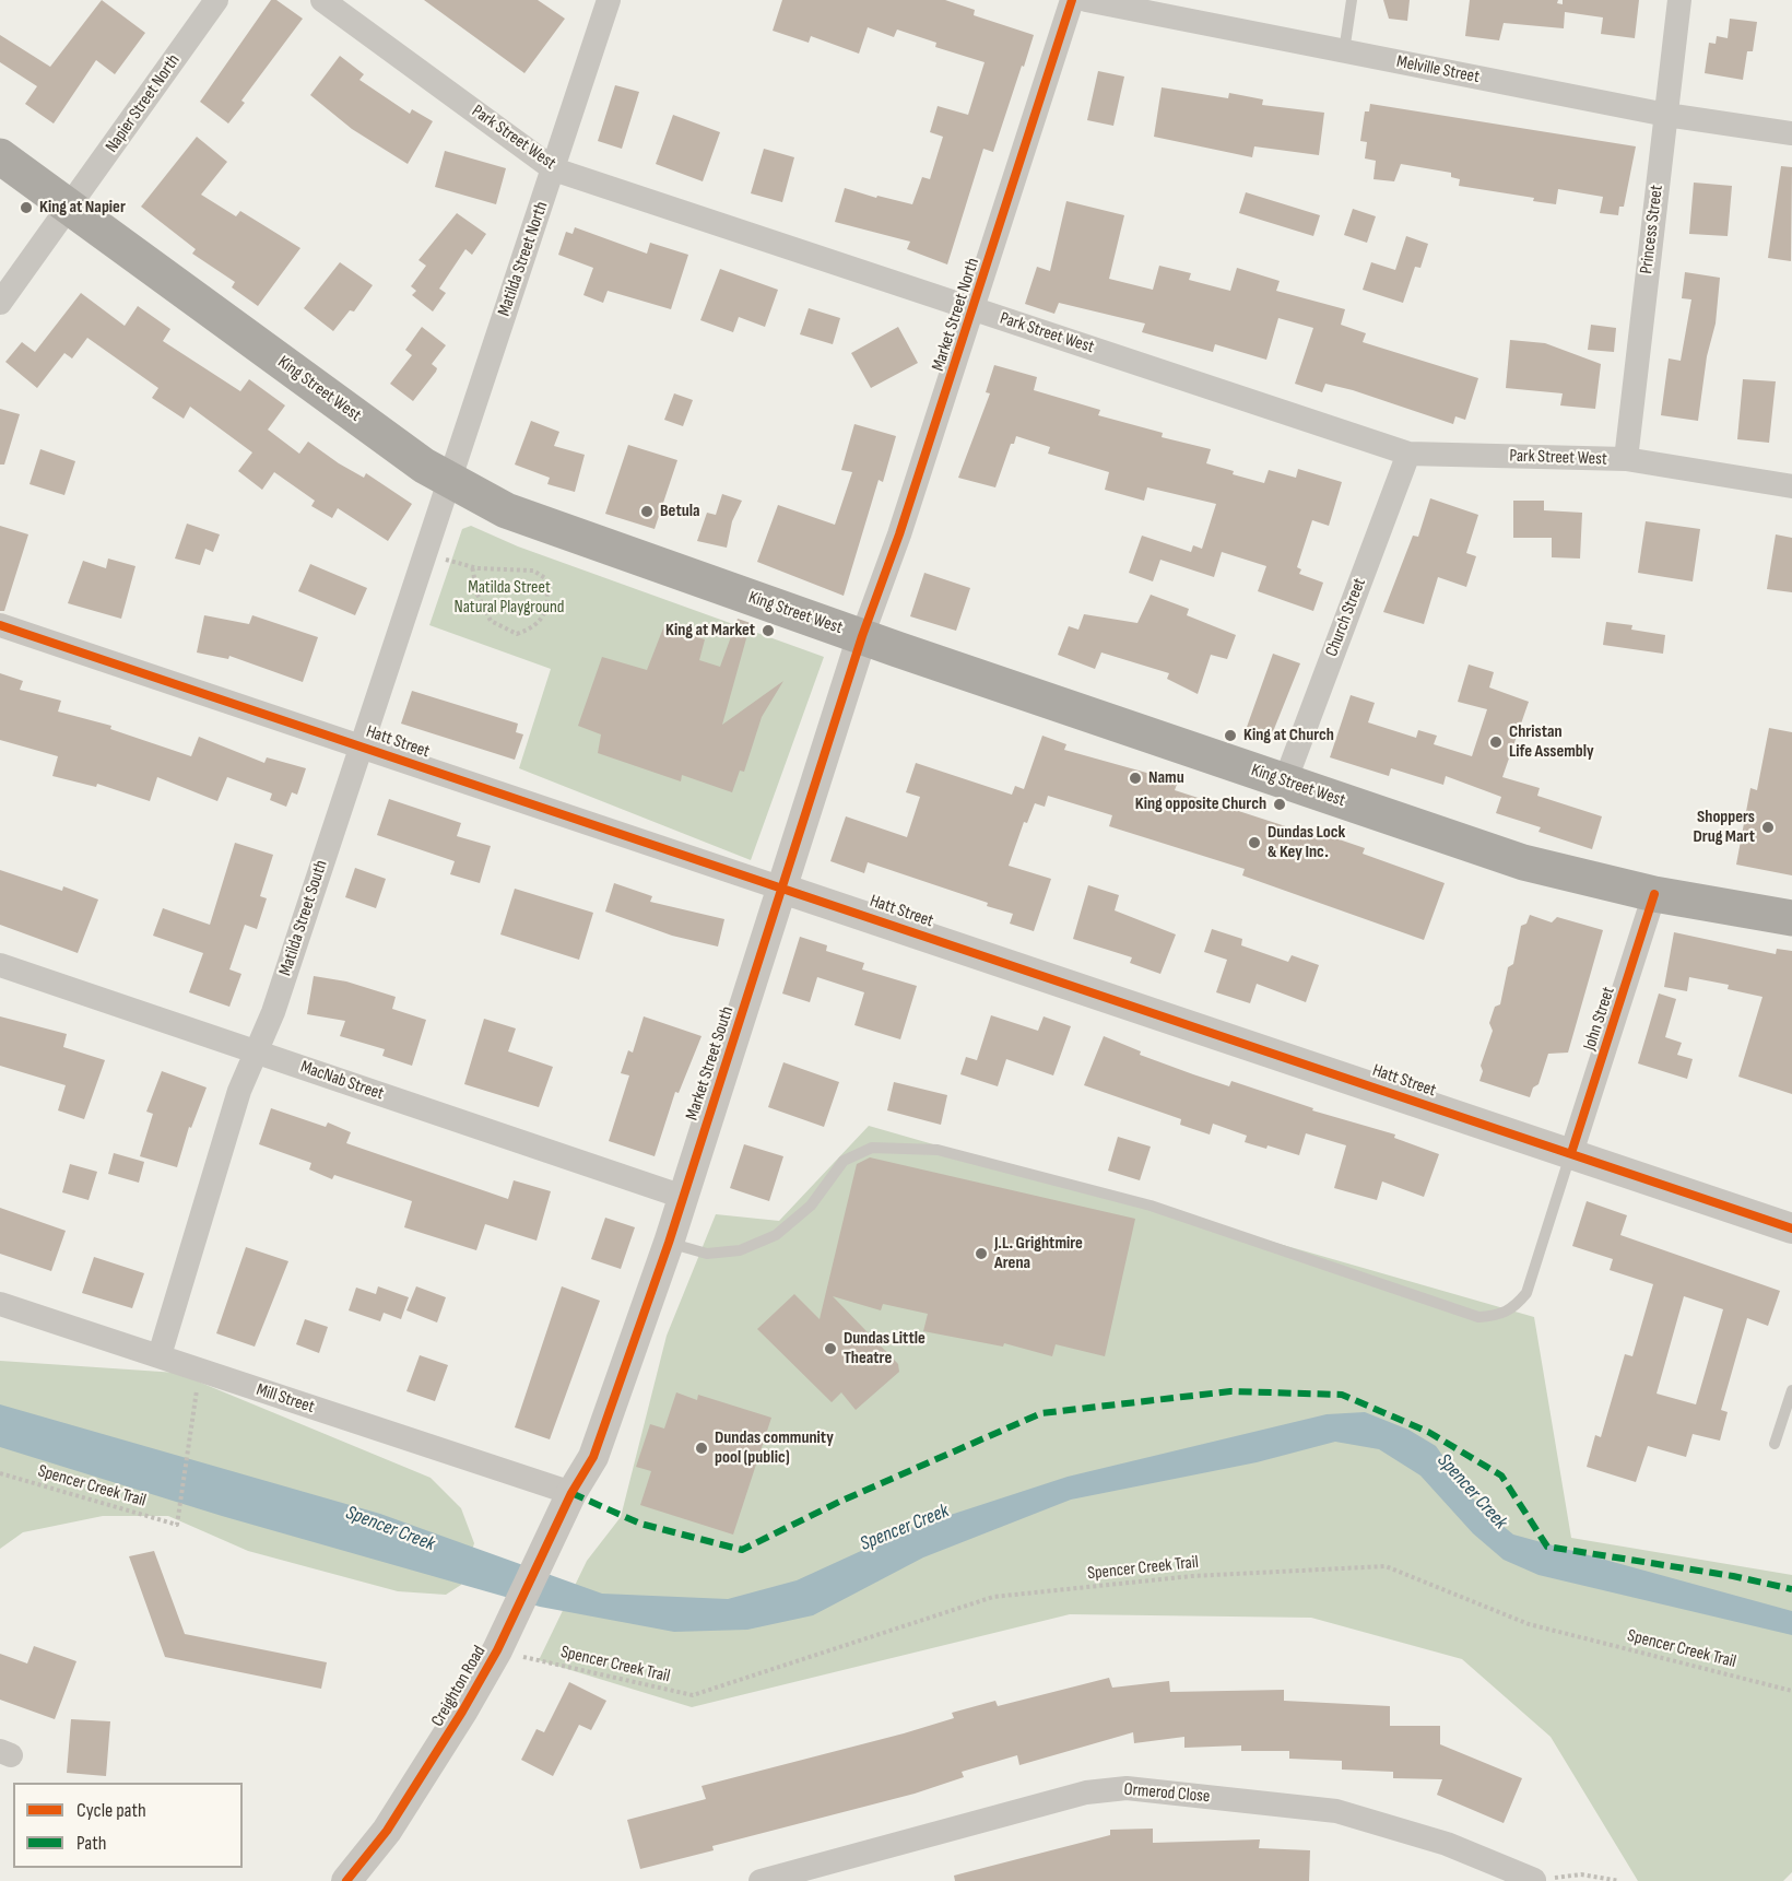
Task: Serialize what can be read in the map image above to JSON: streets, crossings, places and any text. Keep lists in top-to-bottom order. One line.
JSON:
{"streets":{"main road":["King Street West"],"street":["Melville Street","Napier Street North","Park Street West","Princess Street","Matilda Street North","Market Street North","Church Street","Hatt Street","Matilda Street South","John Street","Market Street South","MacNab Street","Mill Street","Creighton Road","Ormerod Close"],"path":["Spencer Creek Trail"]},"crossings":[["Melville Street","Princess Street"],["Napier Street North","King Street West"],["Park Street West","Princess Street"],["Park Street West","Matilda Street North"],["Park Street West","Market Street North"],["Park Street West","Church Street"],["Matilda Street North","King Street West"],["Matilda Street North","Matilda Street South"],["Market Street North","King Street West"],["Market Street North","Market Street South"],["King Street West","Church Street"],["King Street West","Matilda Street South"],["King Street West","John Street"],["King Street West","Market Street South"],["Hatt Street","Matilda Street South"],["Hatt Street","John Street"],["Hatt Street","Market Street South"],["Matilda Street South","MacNab Street"],["Matilda Street South","Mill Street"],["Market Street South","MacNab Street"],["Market Street South","Mill Street"],["Market Street South","Creighton Road"],["Mill Street","Spencer Creek Trail"],["Mill Street","Creighton Road"],["Spencer Creek Trail","Creighton Road"]],"water":["Spencer Creek"],"parks":["Matilda Street Natural Playground"],"places":["King at Napier","Betula","King at Market","King at Church","Christan Life Assembly","Namu","King opposite Church","Shoppers Drug Mart","Dundas Lock & Key Inc.","J.L. Grightmire Arena","Dundas Little Theatre","Dundas community pool (public)"],"legend":["Cycle path","Path"]}
